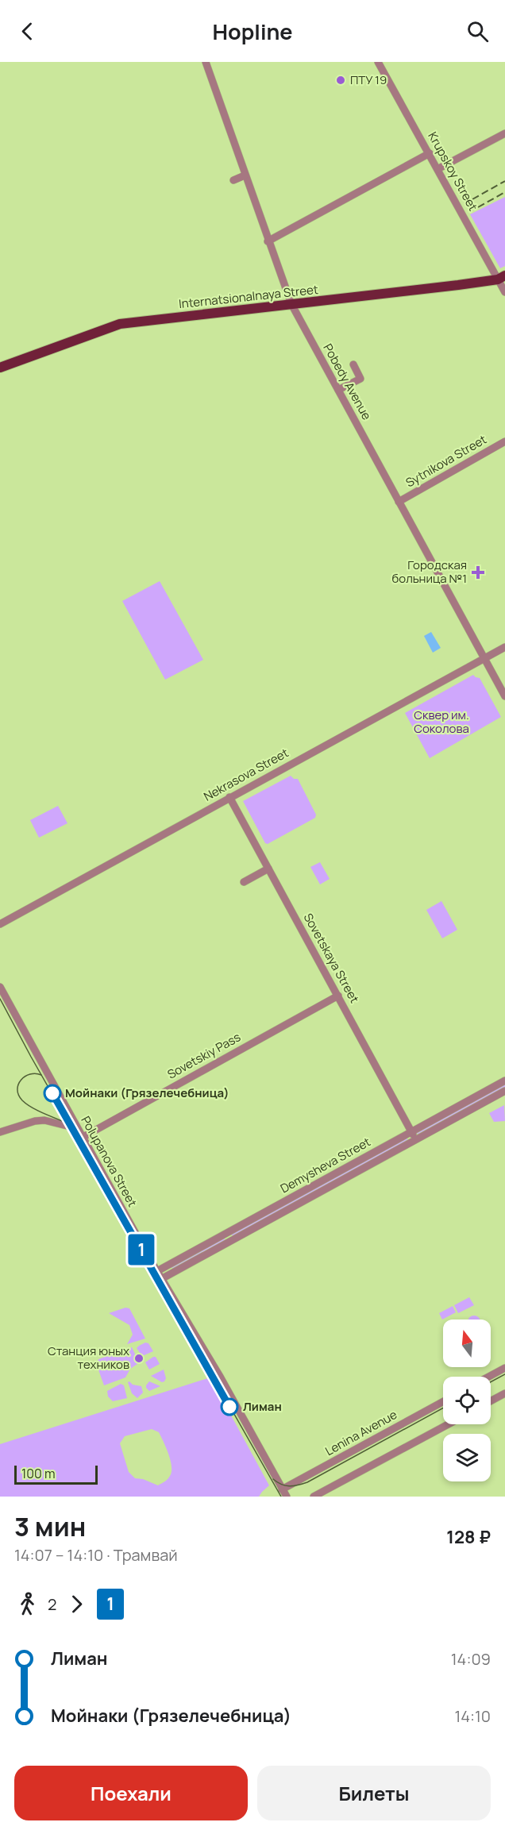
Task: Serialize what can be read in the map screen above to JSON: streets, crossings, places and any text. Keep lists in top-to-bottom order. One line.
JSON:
{"streets":{"main road":["Internatsionalnaya Street"],"street":["Krupskoy Street","Pobedy Avenue","Sytnikova Street","Nekrasova Street","Sovetskaya Street","Sovetskiy Pass","Polupanova Street","Demysheva Street","Lenina Avenue"]},"crossings":[["Krupskoy Street","Internatsionalnaya Street"],["Internatsionalnaya Street","Pobedy Avenue"],["Pobedy Avenue","Sytnikova Street"],["Pobedy Avenue","Nekrasova Street"],["Nekrasova Street","Sovetskaya Street"],["Sovetskaya Street","Sovetskiy Pass"],["Sovetskaya Street","Demysheva Street"],["Sovetskiy Pass","Polupanova Street"],["Polupanova Street","Demysheva Street"]],"parks":["Сквер им. Соколова"],"places":{"other":["ПТУ 19","Мойнаки (Грязелечебница)","Станция юных техников","Лиман"],"health":["Городская больница №1"]},"lines":["tram line 1"],"scale_bar":"100 m","north":"top","page":{"header":"Hopline","on_map":"1","scale":"100 m","heading":["3 мин","14:07 – 14:10 · Трамвай","128 ₽"],"legs":["2","1"],"list":[{"name":"Лиман","value":"14:09"},{"name":"Мойнаки (Грязелечебница)","value":"14:10"}],"buttons":["Поехали","Билеты"]}}
